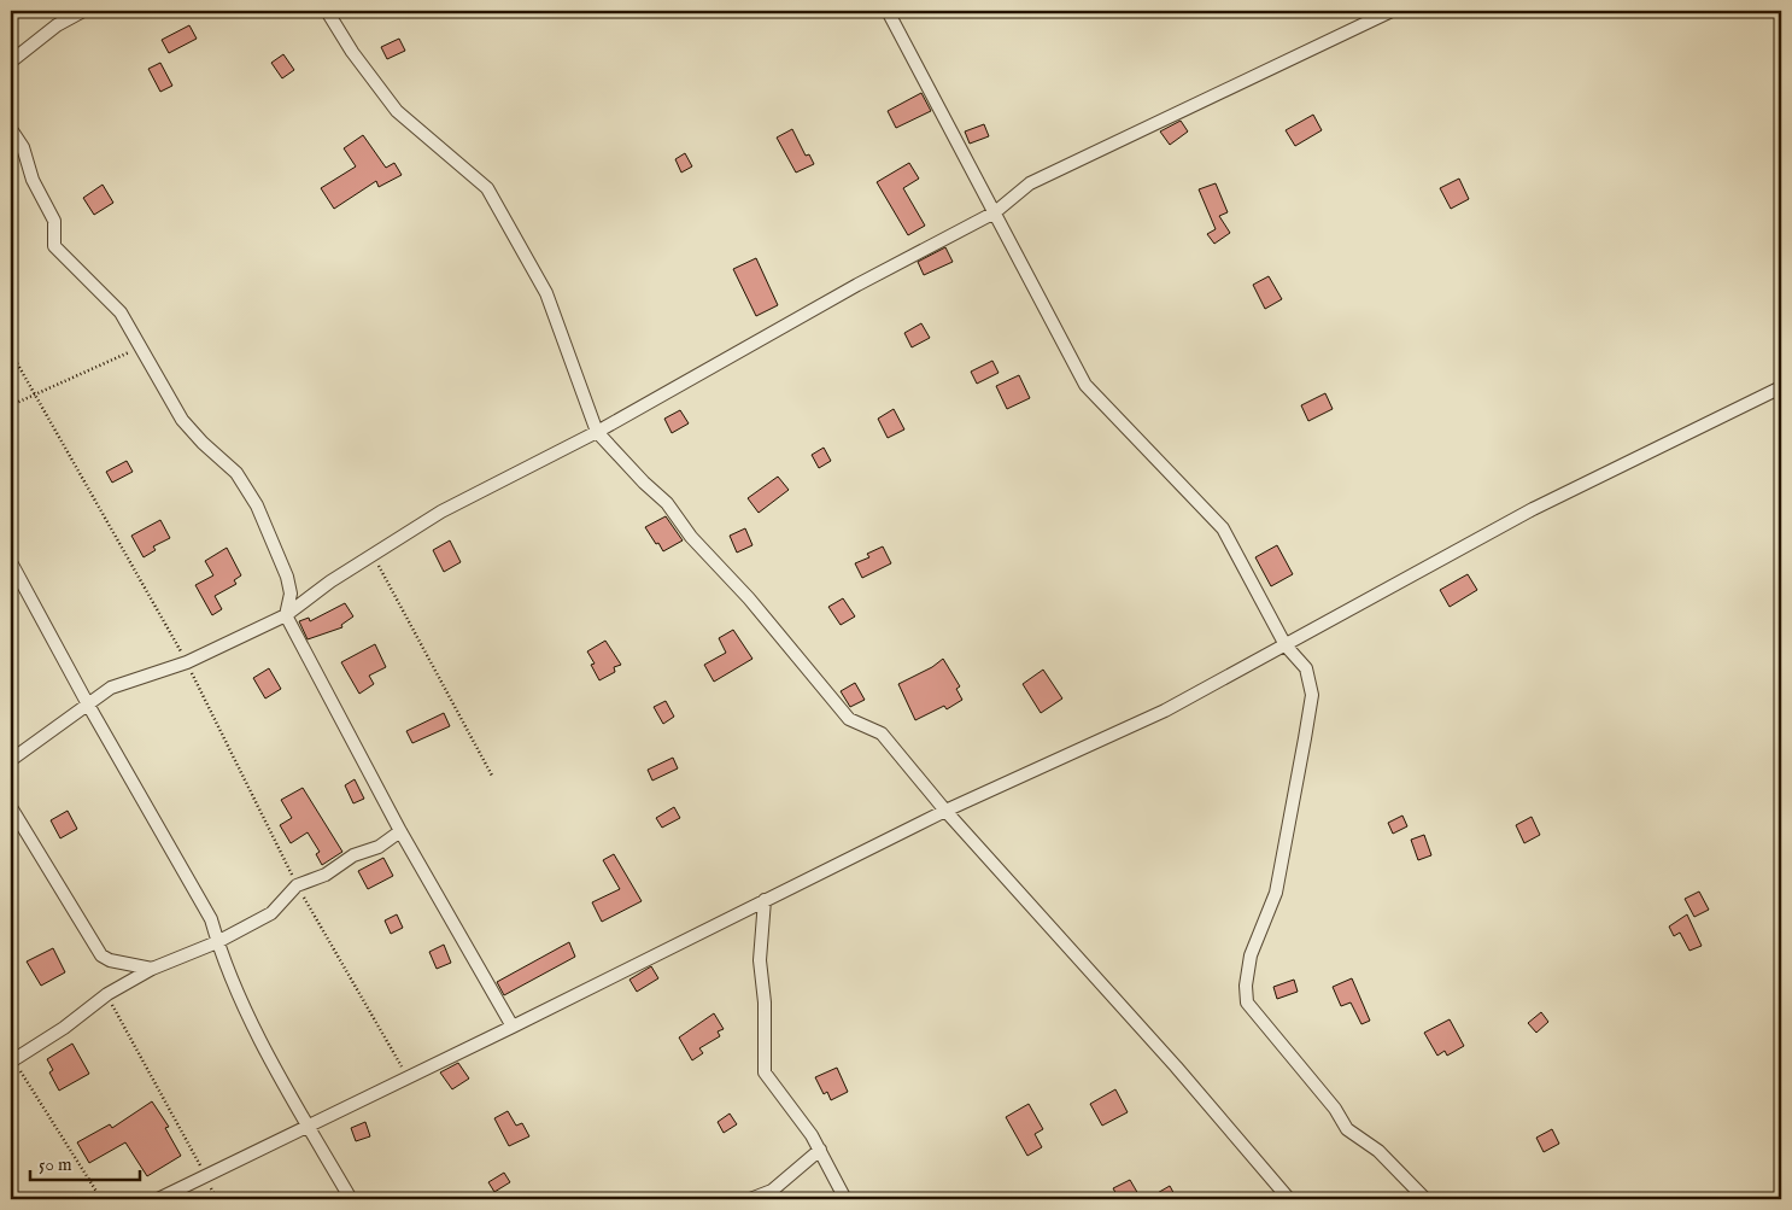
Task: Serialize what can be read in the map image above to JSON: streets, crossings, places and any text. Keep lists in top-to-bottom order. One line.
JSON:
{"scale_bar":"50 m"}
